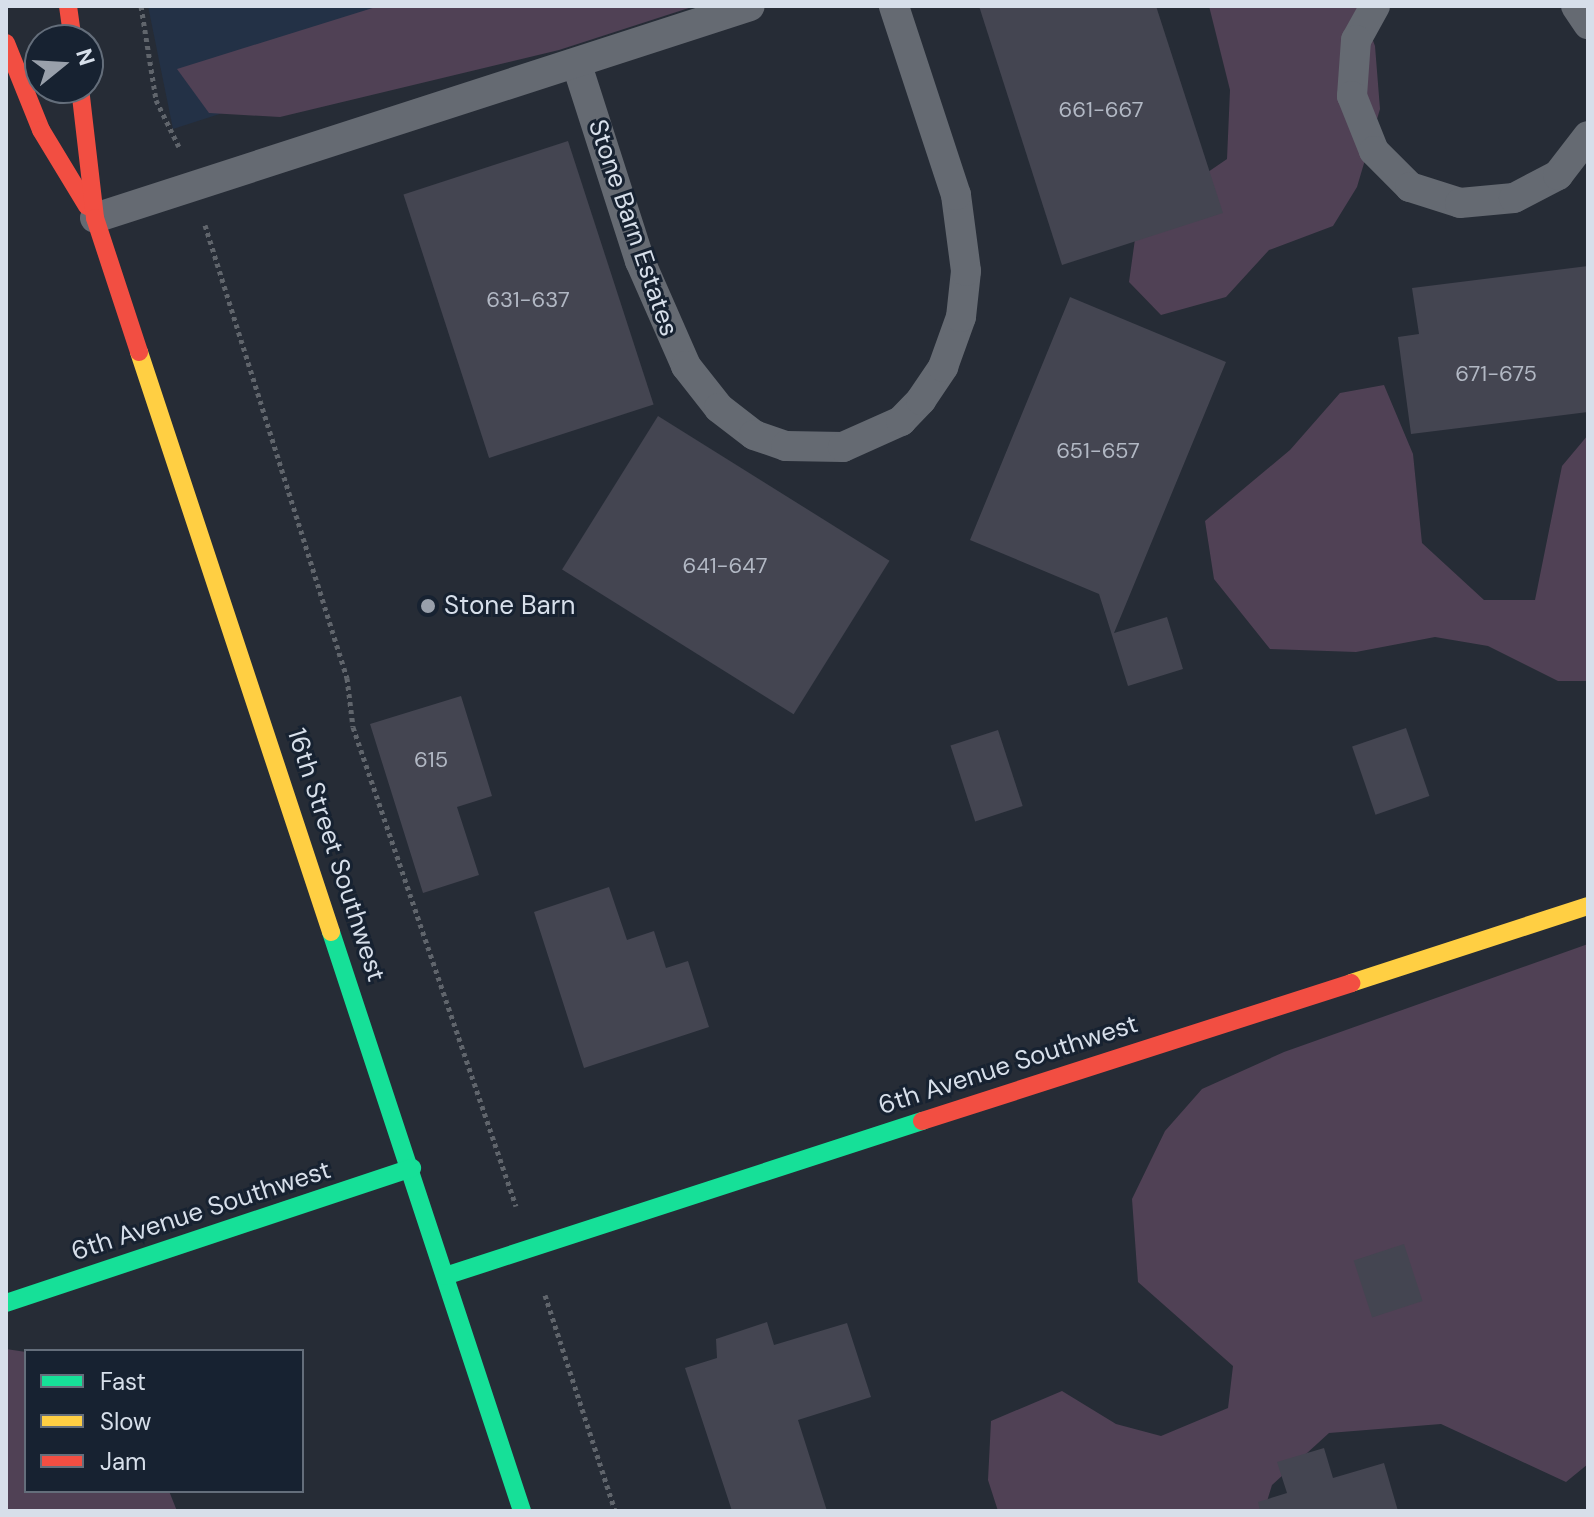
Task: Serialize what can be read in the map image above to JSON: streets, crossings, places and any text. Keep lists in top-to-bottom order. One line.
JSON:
{"streets":{"main road":["16th Street Southwest","6th Avenue Southwest"],"lane":["Stone Barn Estates"]},"crossings":[["16th Street Southwest","6th Avenue Southwest"]],"places":["Stone Barn"],"house_numbers":["661-667","631-637","671-675","651-657","641-647","615"],"legend":["Fast","Slow","Jam"],"north":"right"}
